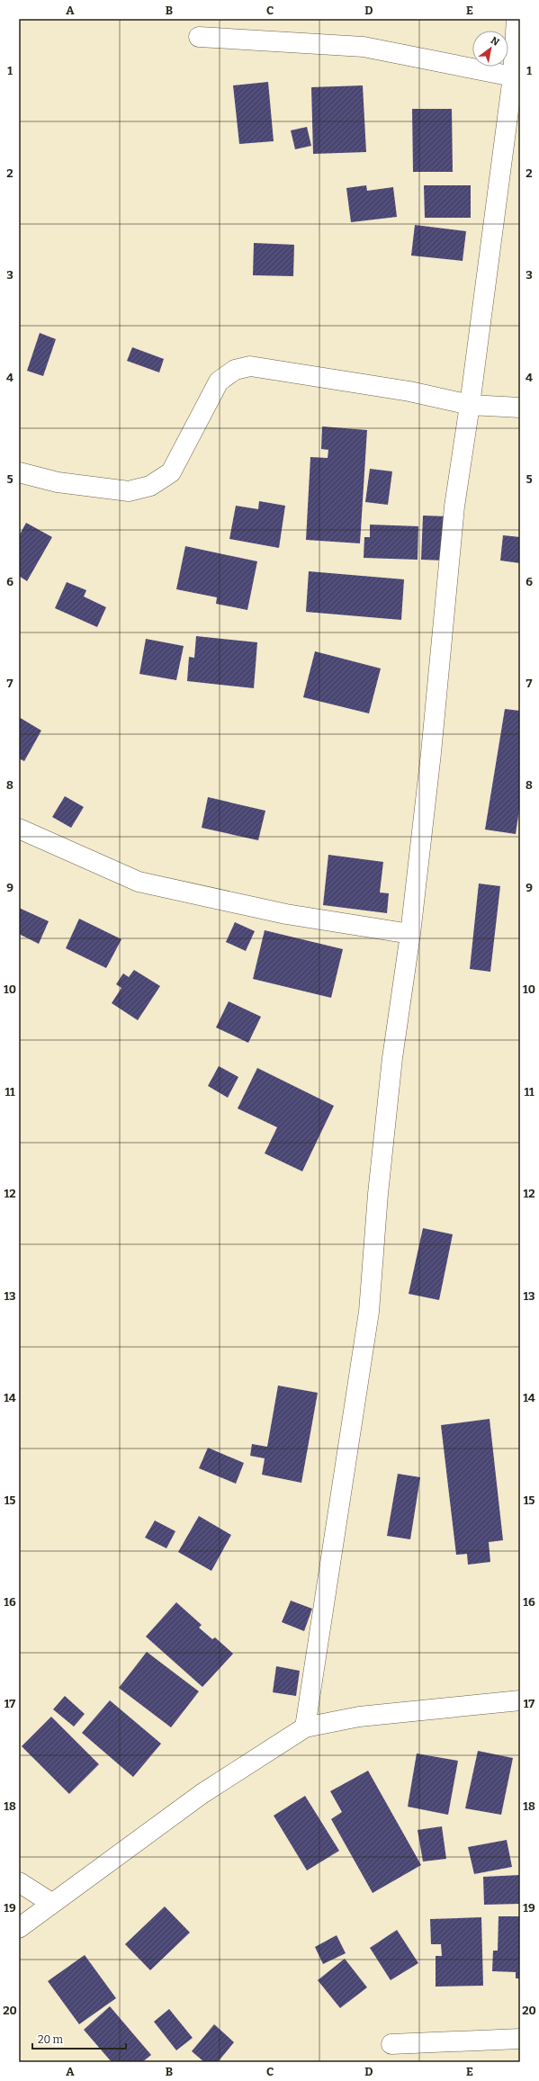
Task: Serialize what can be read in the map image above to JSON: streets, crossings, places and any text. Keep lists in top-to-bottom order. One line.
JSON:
{"scale_bar":"20 m","north":"top right","grid":{"columns":["A","B","C","D","E"],"rows":["1","2","3","4","5","6","7","8","9","10","11","12","13","14","15","16","17","18","19","20"]}}
